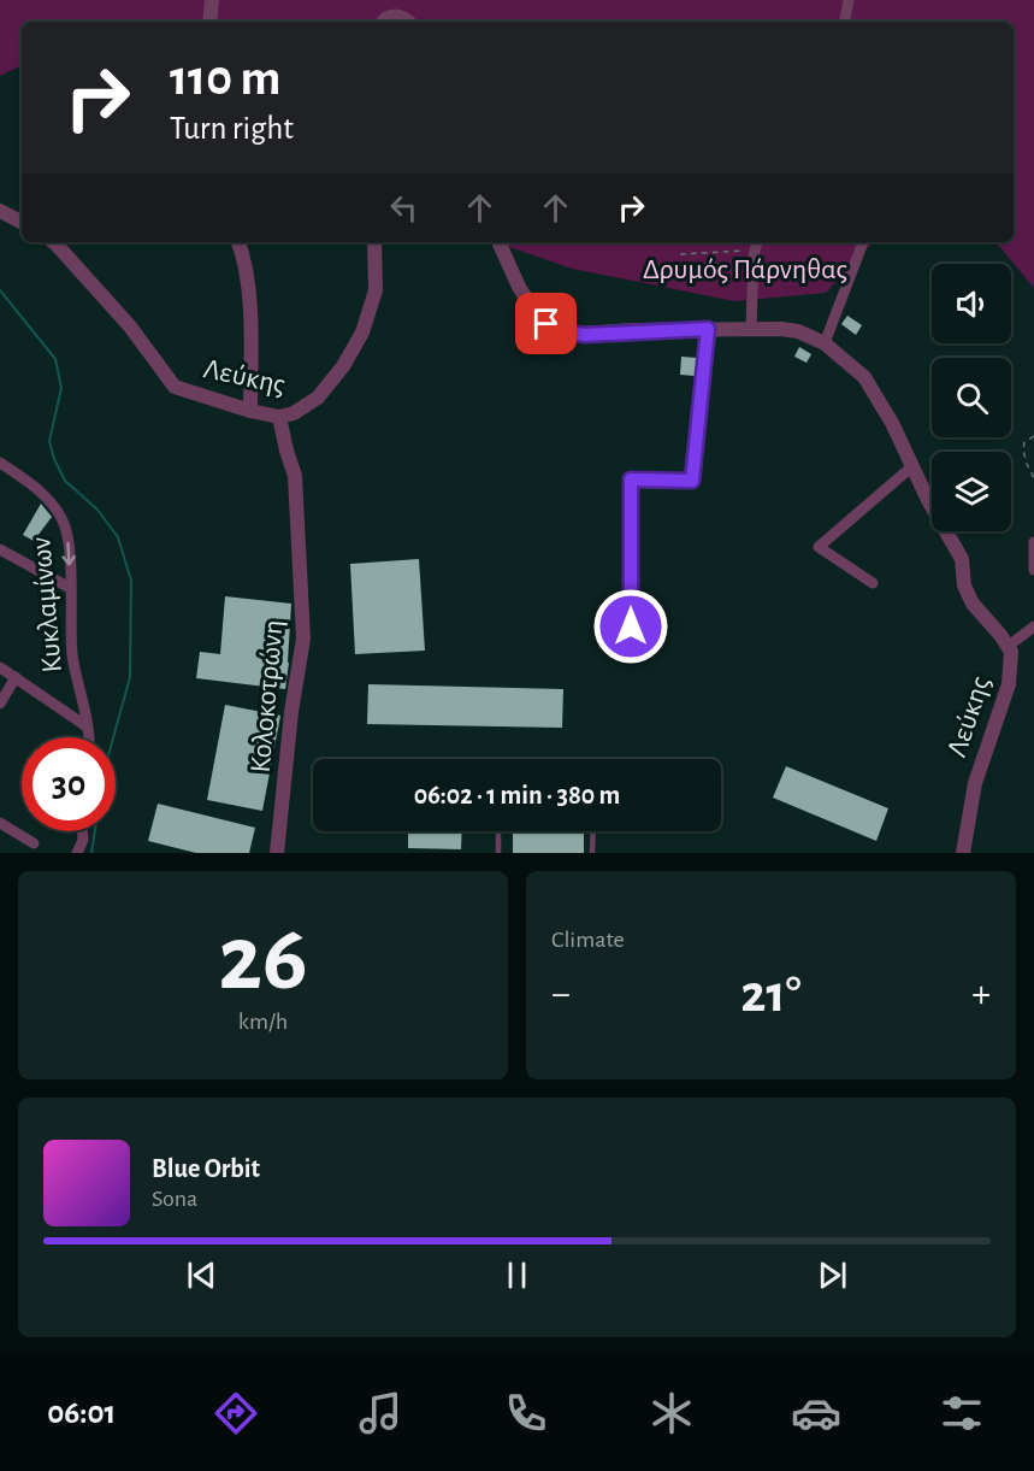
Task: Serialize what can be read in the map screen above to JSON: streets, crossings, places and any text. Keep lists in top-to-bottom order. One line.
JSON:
{"streets":{"street":["Λεύκης","Κυκλαμίνων","Κολοκοτρώνη"]},"crossings":[["Λεύκης","Κολοκοτρώνη"]],"one_way":["Κυκλαμίνων"],"parks":["Δρυμός Πάρνηθας"],"page":{"turn":["110 m","Turn right"],"limit":"30","trip":"06:02 · 1 min · 380 m","tile":[["26","km/h"],"Climate"],"heat":["−","21°","+"],"song":["Blue Orbit","Sona"],"tabs":"06:01"}}
